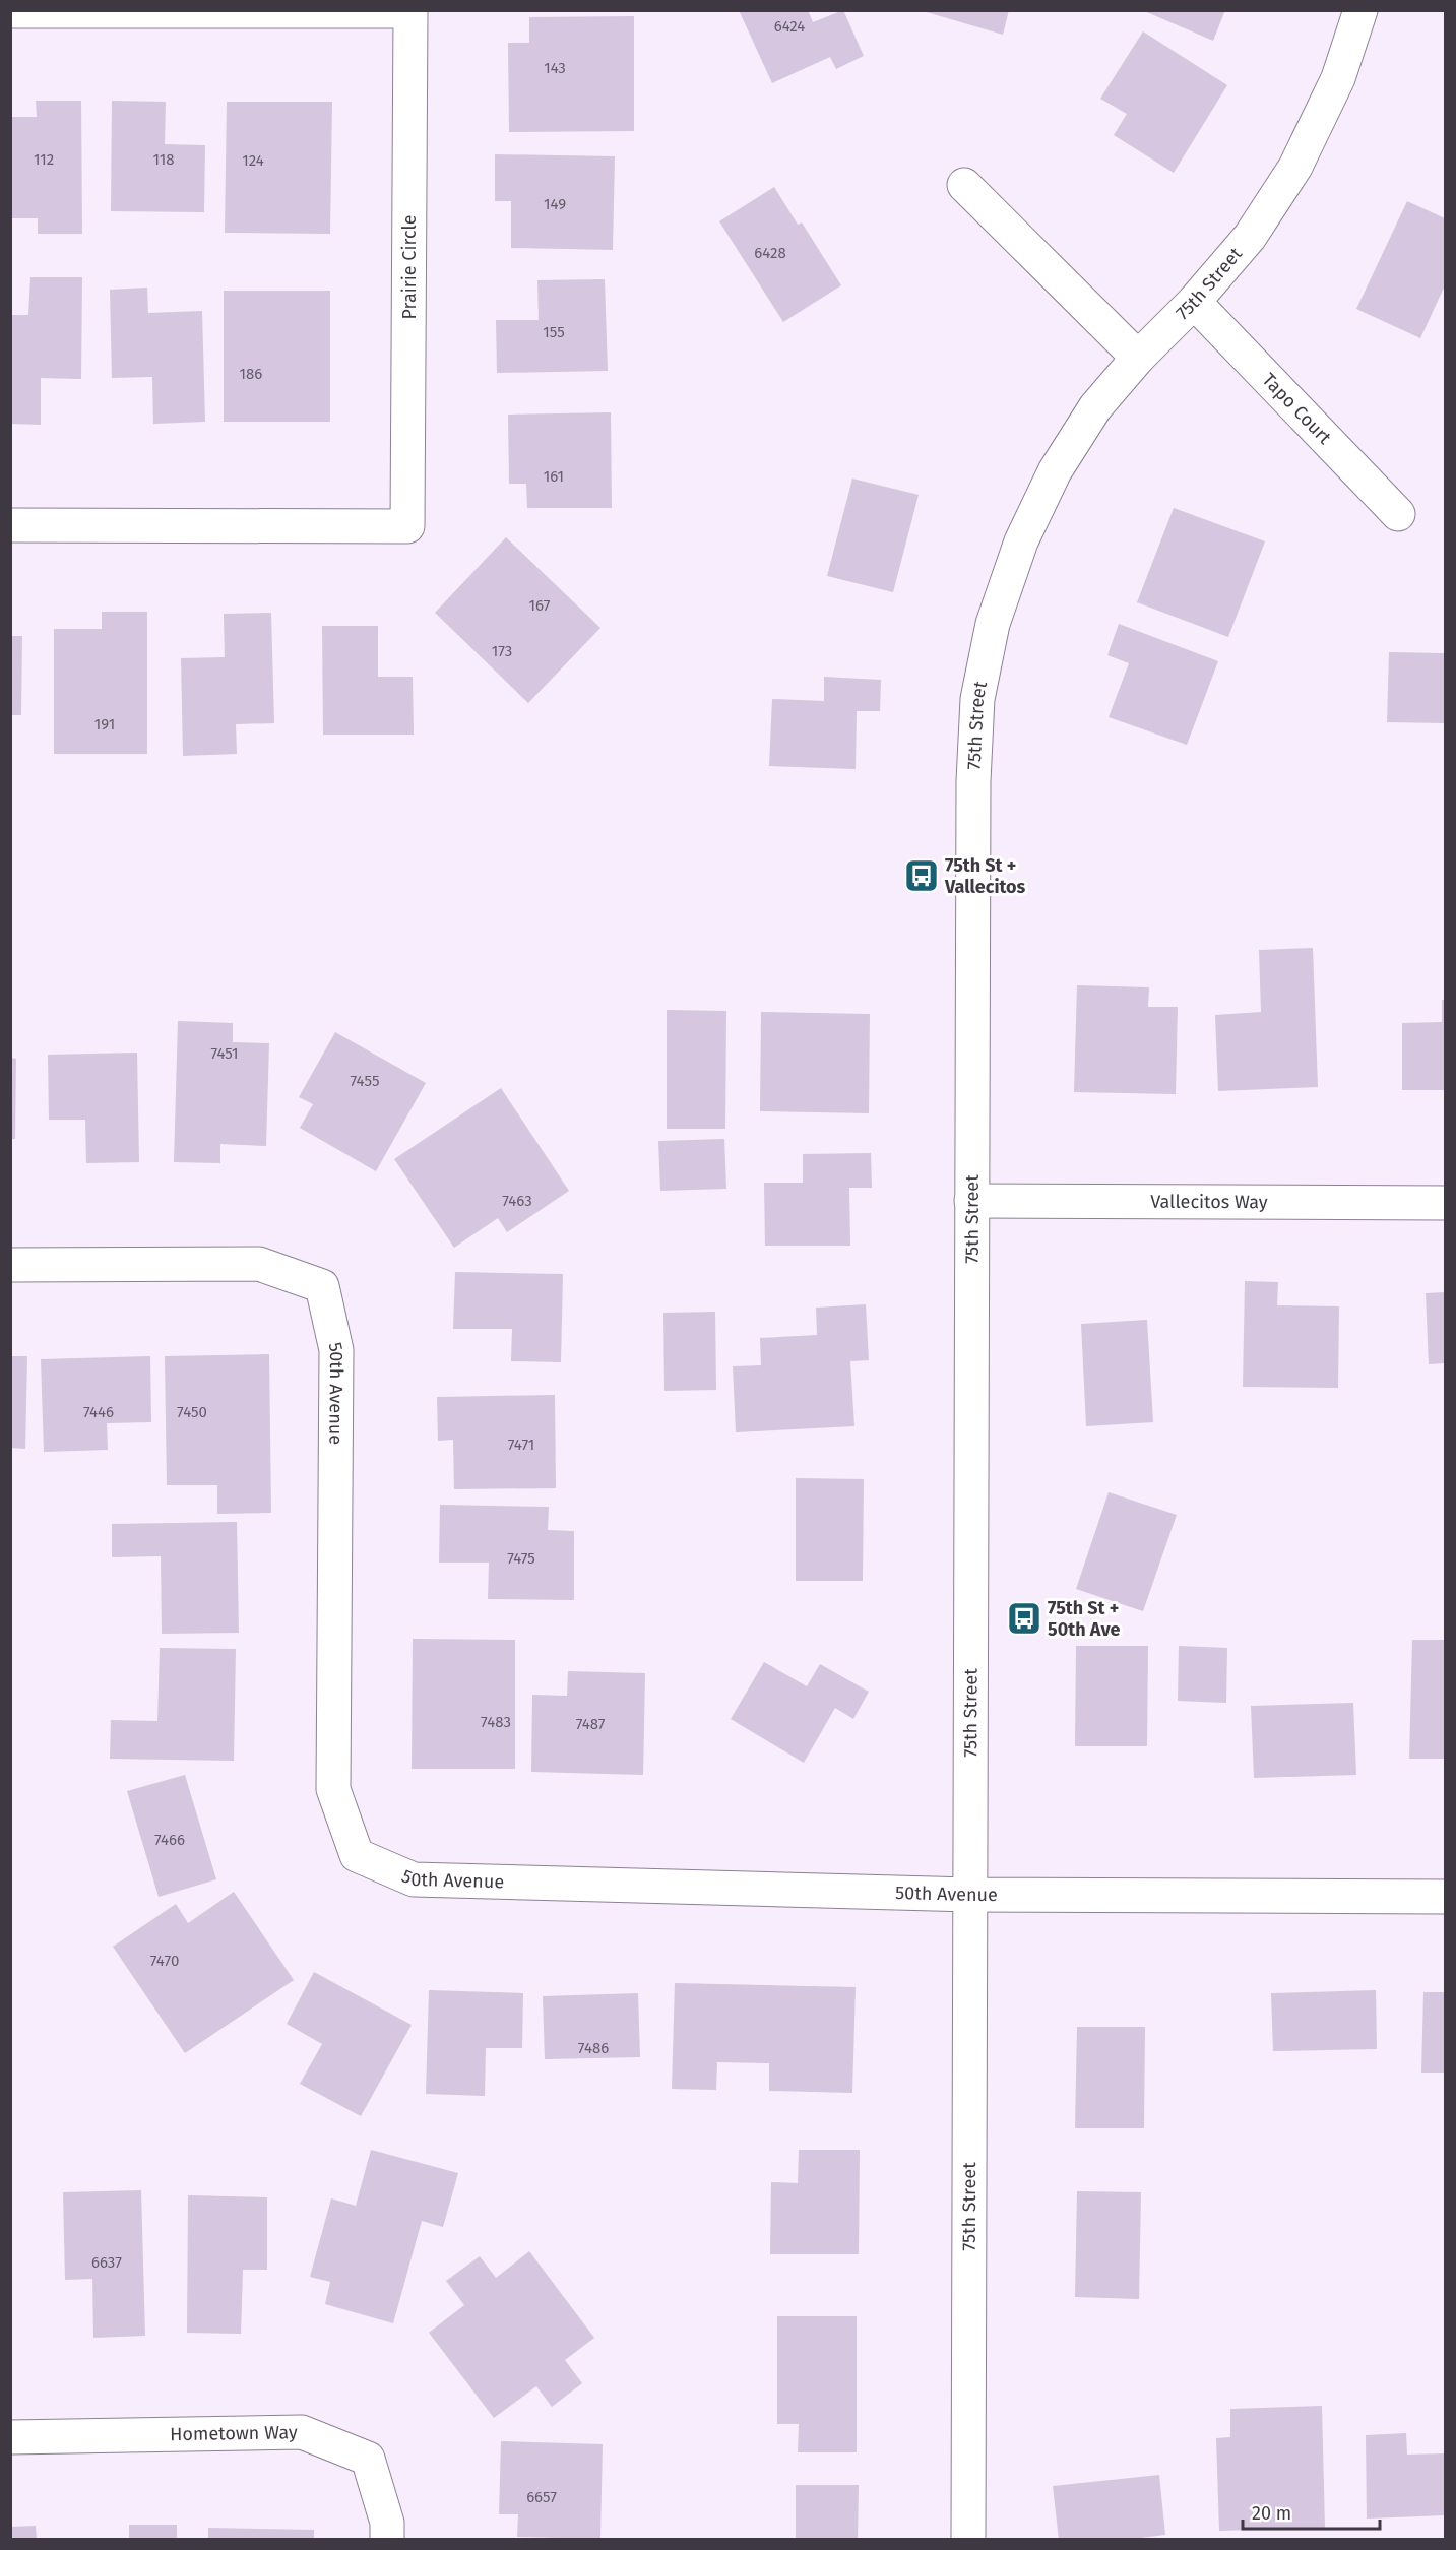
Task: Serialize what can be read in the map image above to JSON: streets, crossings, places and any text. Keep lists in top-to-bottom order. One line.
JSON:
{"streets":{"street":["Prairie Circle","75th Street","Tapo Court","Vallecitos Way","50th Avenue","Hometown Way"]},"crossings":[["75th Street","Tapo Court"],["75th Street","Vallecitos Way"],["75th Street","50th Avenue"]],"places":{"bus stop":["75th St + Vallecitos","75th St + 50th Ave"]},"house_numbers":["6424","143","112","118","124","149","6428","155","186","161","167","173","191","7451","7455","7463","7446","7450","7471","7475","7483","7487","7466","7470","7486","6637","6657"],"scale_bar":"20 m"}
